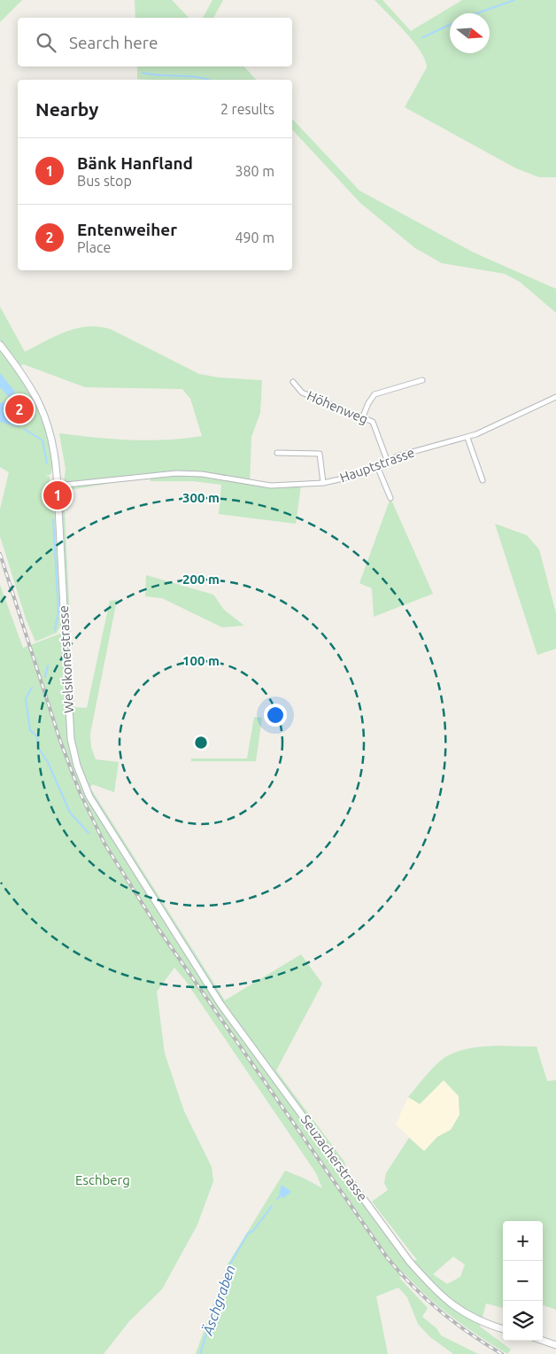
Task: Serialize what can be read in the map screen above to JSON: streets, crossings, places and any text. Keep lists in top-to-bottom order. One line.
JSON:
{"streets":{"main road":["Welsikonerstrasse","Seuzacherstrasse"],"street":["Höhenweg","Hauptstrasse"]},"crossings":[["Höhenweg","Hauptstrasse"],["Hauptstrasse","Welsikonerstrasse"],["Welsikonerstrasse","Seuzacherstrasse"]],"water":["Äschgraben"],"parks":["Eschberg"],"north":"right","page":{"search":"Search here","heading":["Nearby","2 results"],"list":[{"mark":"1","name":"Bänk Hanfland","note":"Bus stop","value":"380 m"},{"mark":"2","name":"Entenweiher","note":"Place","value":"490 m"}],"pins":["2","1"],"map_buttons":["+","−"]},"rings":["300 m","200 m","100 m"]}
